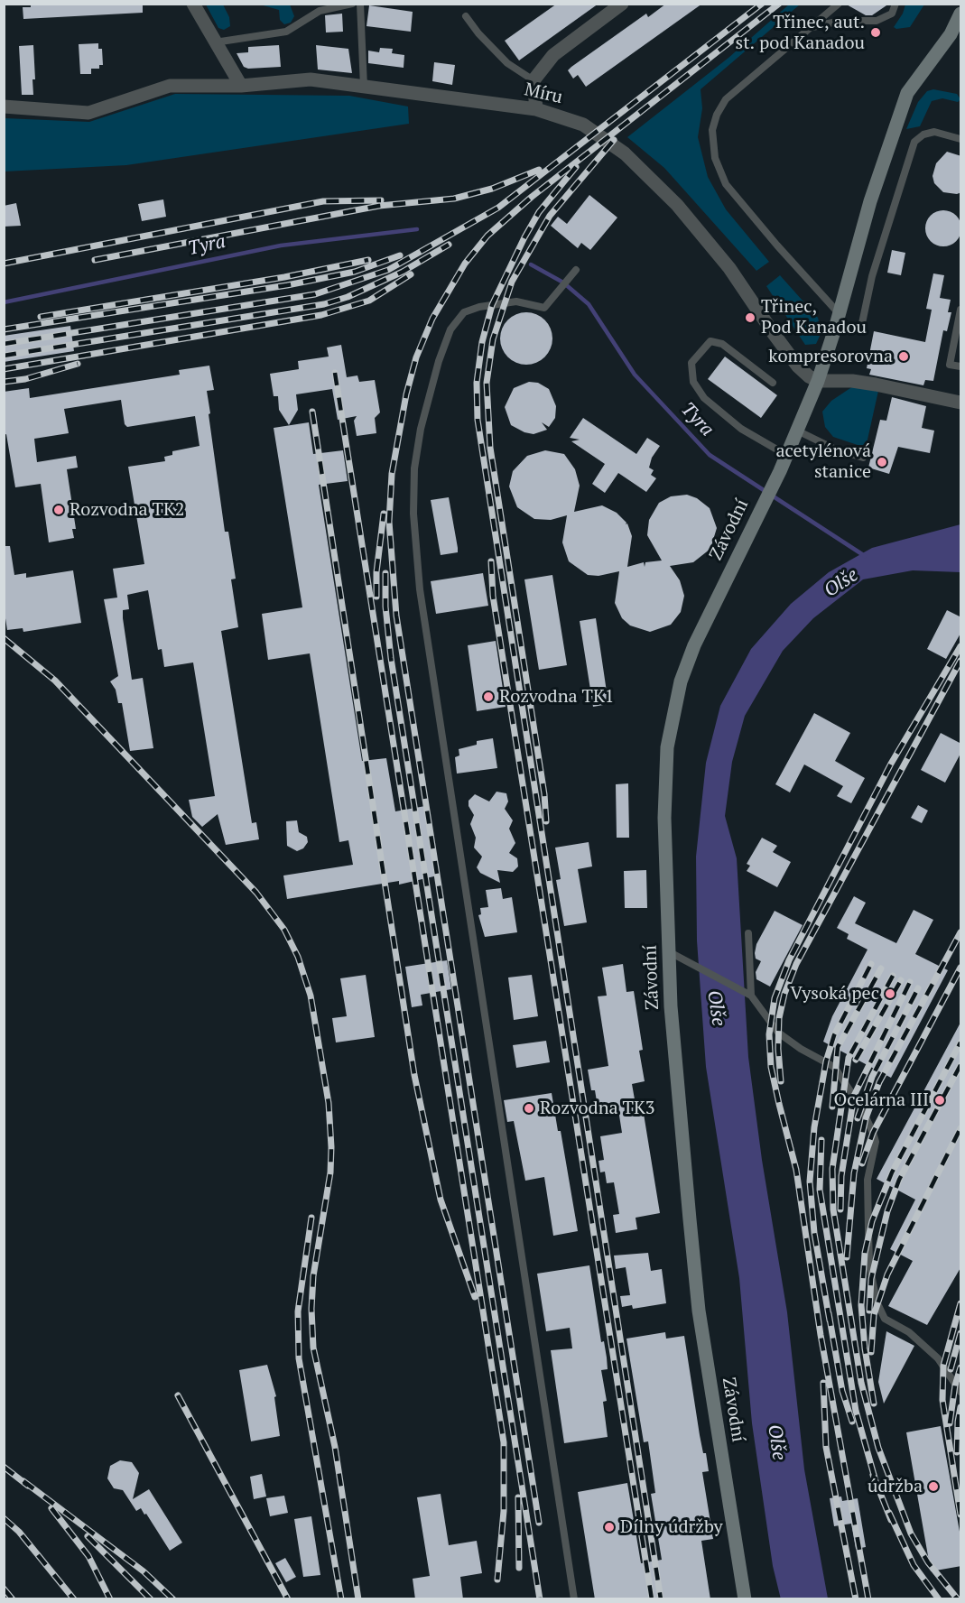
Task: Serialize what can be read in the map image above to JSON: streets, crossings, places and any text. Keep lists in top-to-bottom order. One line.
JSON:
{"streets":{"street":["Míru","Závodní"]},"crossings":[["Míru","Závodní"]],"water":["Tyra","Olše"],"places":["Třinec, aut. st. pod Kanadou","Třinec, Pod Kanadou","kompresorovna","acetylénová stanice","Rozvodna TK2","Rozvodna TK1","Vysoká pec","Ocelárna III","Rozvodna TK3","údržba","Dílny údržby"]}
